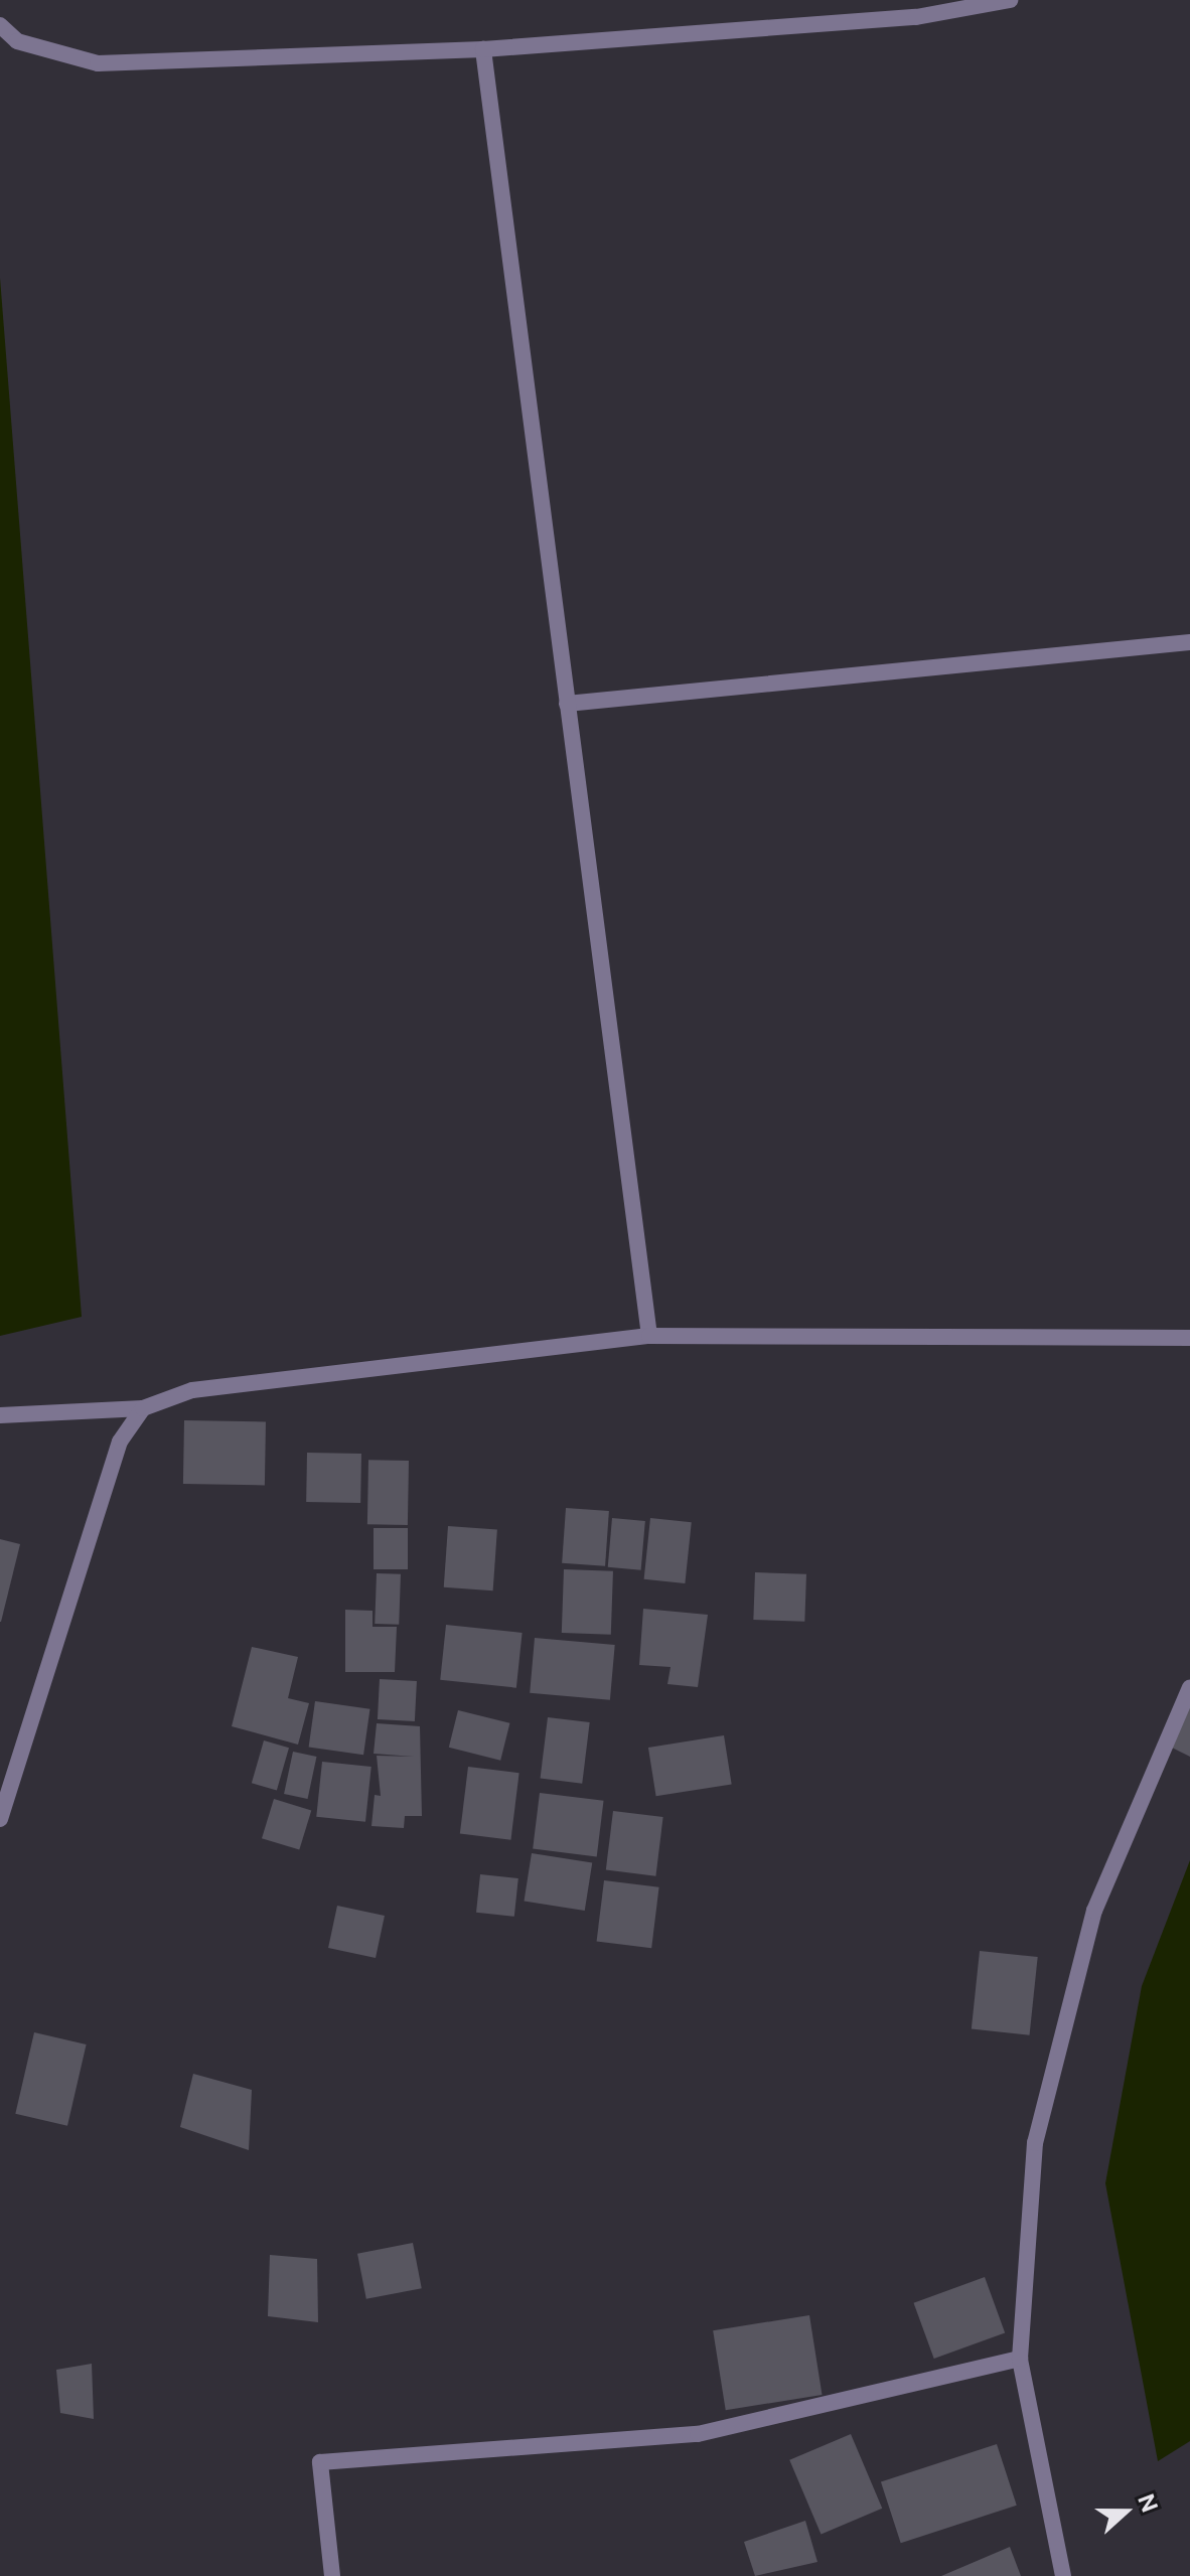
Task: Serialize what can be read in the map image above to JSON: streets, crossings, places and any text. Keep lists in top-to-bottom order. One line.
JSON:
{"north":"right"}
